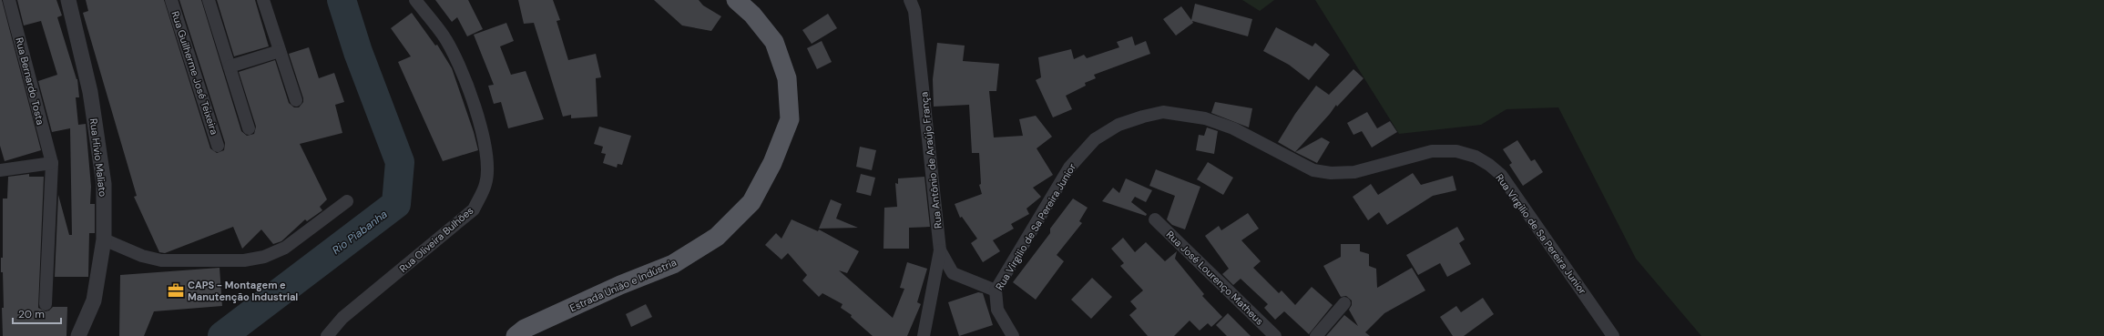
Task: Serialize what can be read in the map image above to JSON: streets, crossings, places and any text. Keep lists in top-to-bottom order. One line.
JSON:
{"streets":{"main road":["Estrada União e Indústria"],"street":["Rua Guilherme José Teixeira","Rua Bernardo Tosta","Rua Hivio Maliato","Rua Antônio de Araújo França","Rua Virgilio de Sa Pereira Junior","Rua Oliveira Bulhões","Rua José Lourenço Matheus"]},"crossings":[["Rua Antônio de Araújo França","Rua Virgilio de Sa Pereira Junior"]],"water":["Rio Piabanha"],"places":{"office":["CAPS - Montagem e Manutenção Industrial"]},"scale_bar":"20 m"}
